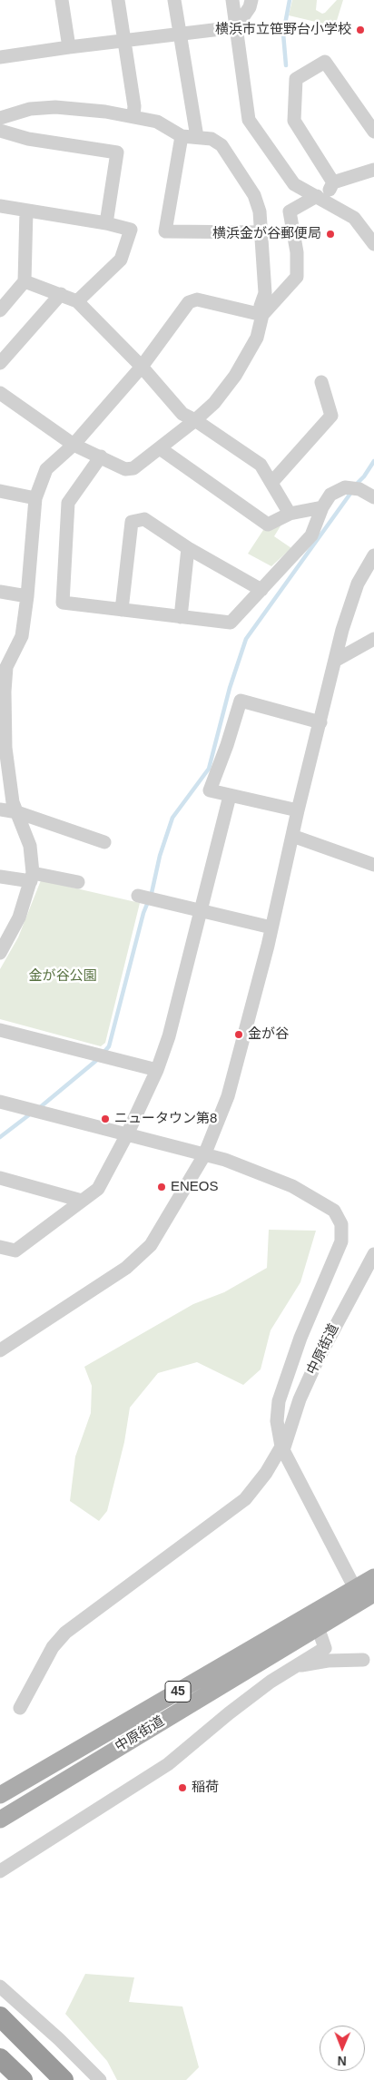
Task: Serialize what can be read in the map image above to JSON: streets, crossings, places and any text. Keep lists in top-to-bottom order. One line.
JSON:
{"streets":{"main road":["中原街道","45"]},"parks":["金が谷公園"],"places":["横浜市立笹野台小学校","横浜金が谷郵便局","金が谷","ニュータウン第8","ENEOS","稲荷"],"north":"bottom"}
